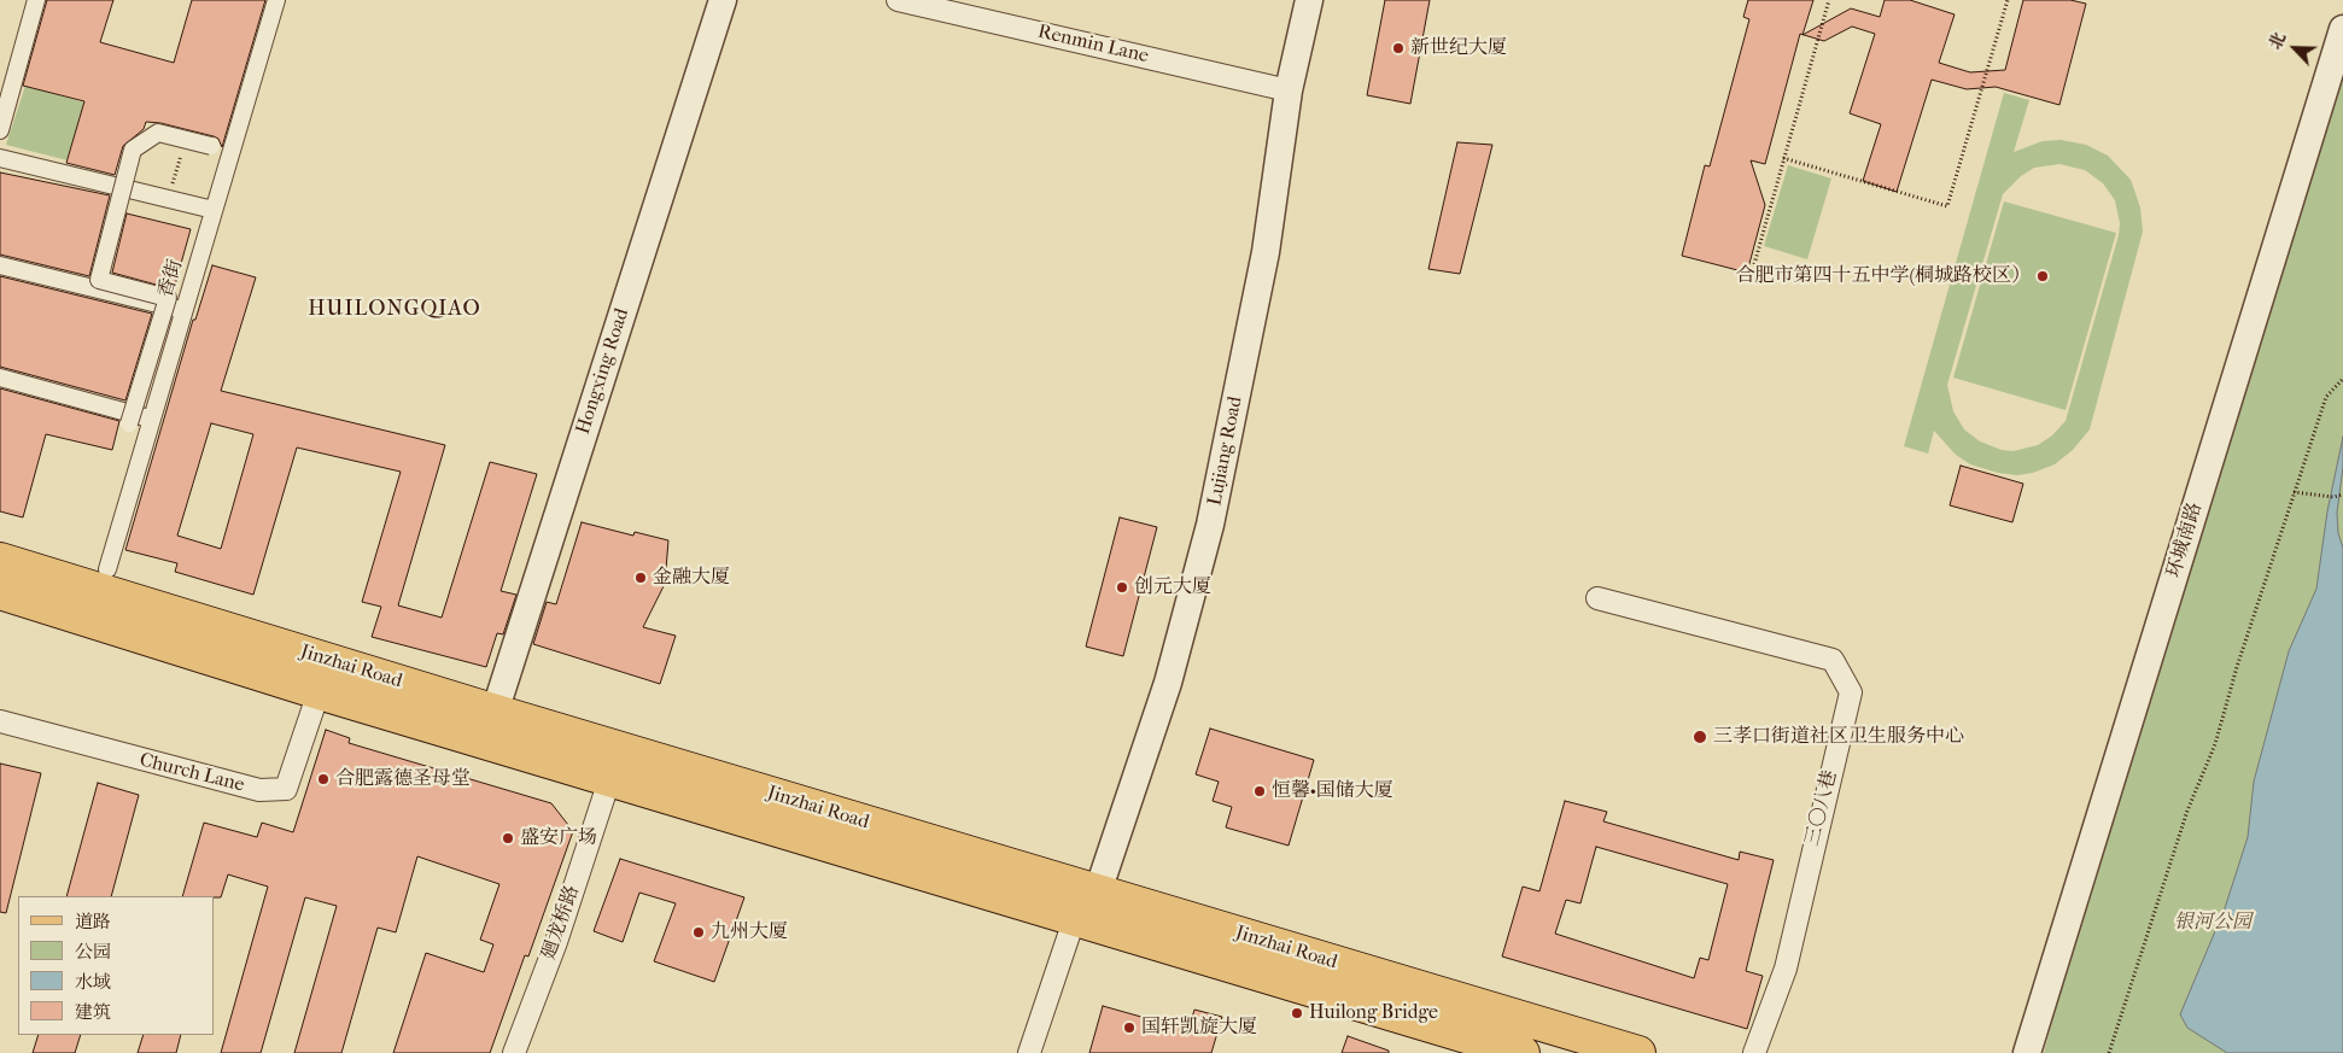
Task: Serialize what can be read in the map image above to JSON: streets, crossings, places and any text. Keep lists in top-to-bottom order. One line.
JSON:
{"streets":{"main road":["Jinzhai Road"],"street":["Renmin Lane","香街","Hongxing Road","Lujiang Road","环城南路","Church Lane","三〇八巷","廻龙桥路"]},"crossings":[["Renmin Lane","Lujiang Road"],["Hongxing Road","Jinzhai Road"],["Lujiang Road","Jinzhai Road"],["Jinzhai Road","Church Lane"]],"districts":["HUILONGQIAO"],"parks":["银河公园"],"places":["新世纪大厦","合肥市第四十五中学(桐城路校区）","金融大厦","创元大厦","三孝口街道社区卫生服务中心","合肥露德圣母堂","恒馨•国储大厦","盛安广场","九州大厦","Huilong Bridge","国轩凯旋大厦"],"legend":["道路","公园","水域","建筑"],"north":"top left"}
